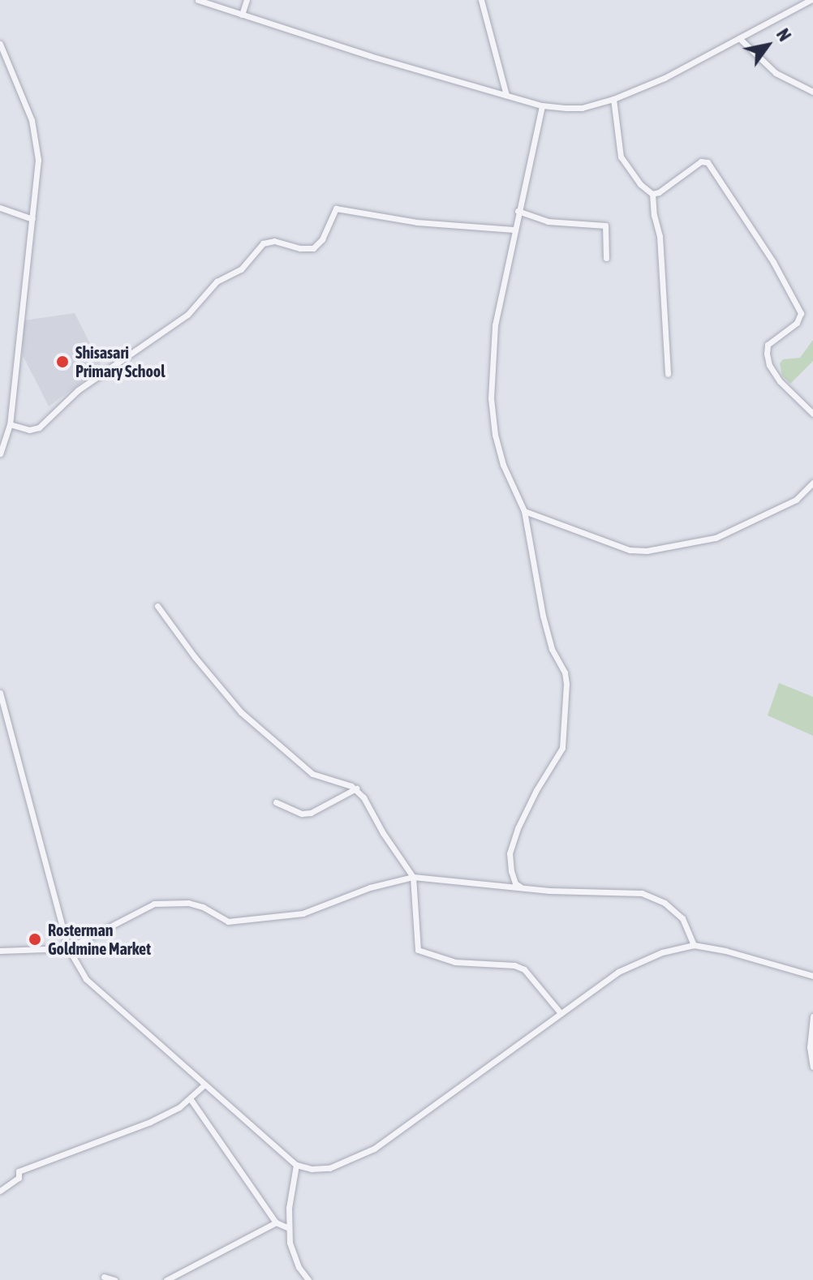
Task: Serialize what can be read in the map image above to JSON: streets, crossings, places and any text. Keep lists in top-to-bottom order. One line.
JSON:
{"places":["Shisasari Primary School","Rosterman Goldmine Market"],"north":"top right"}
